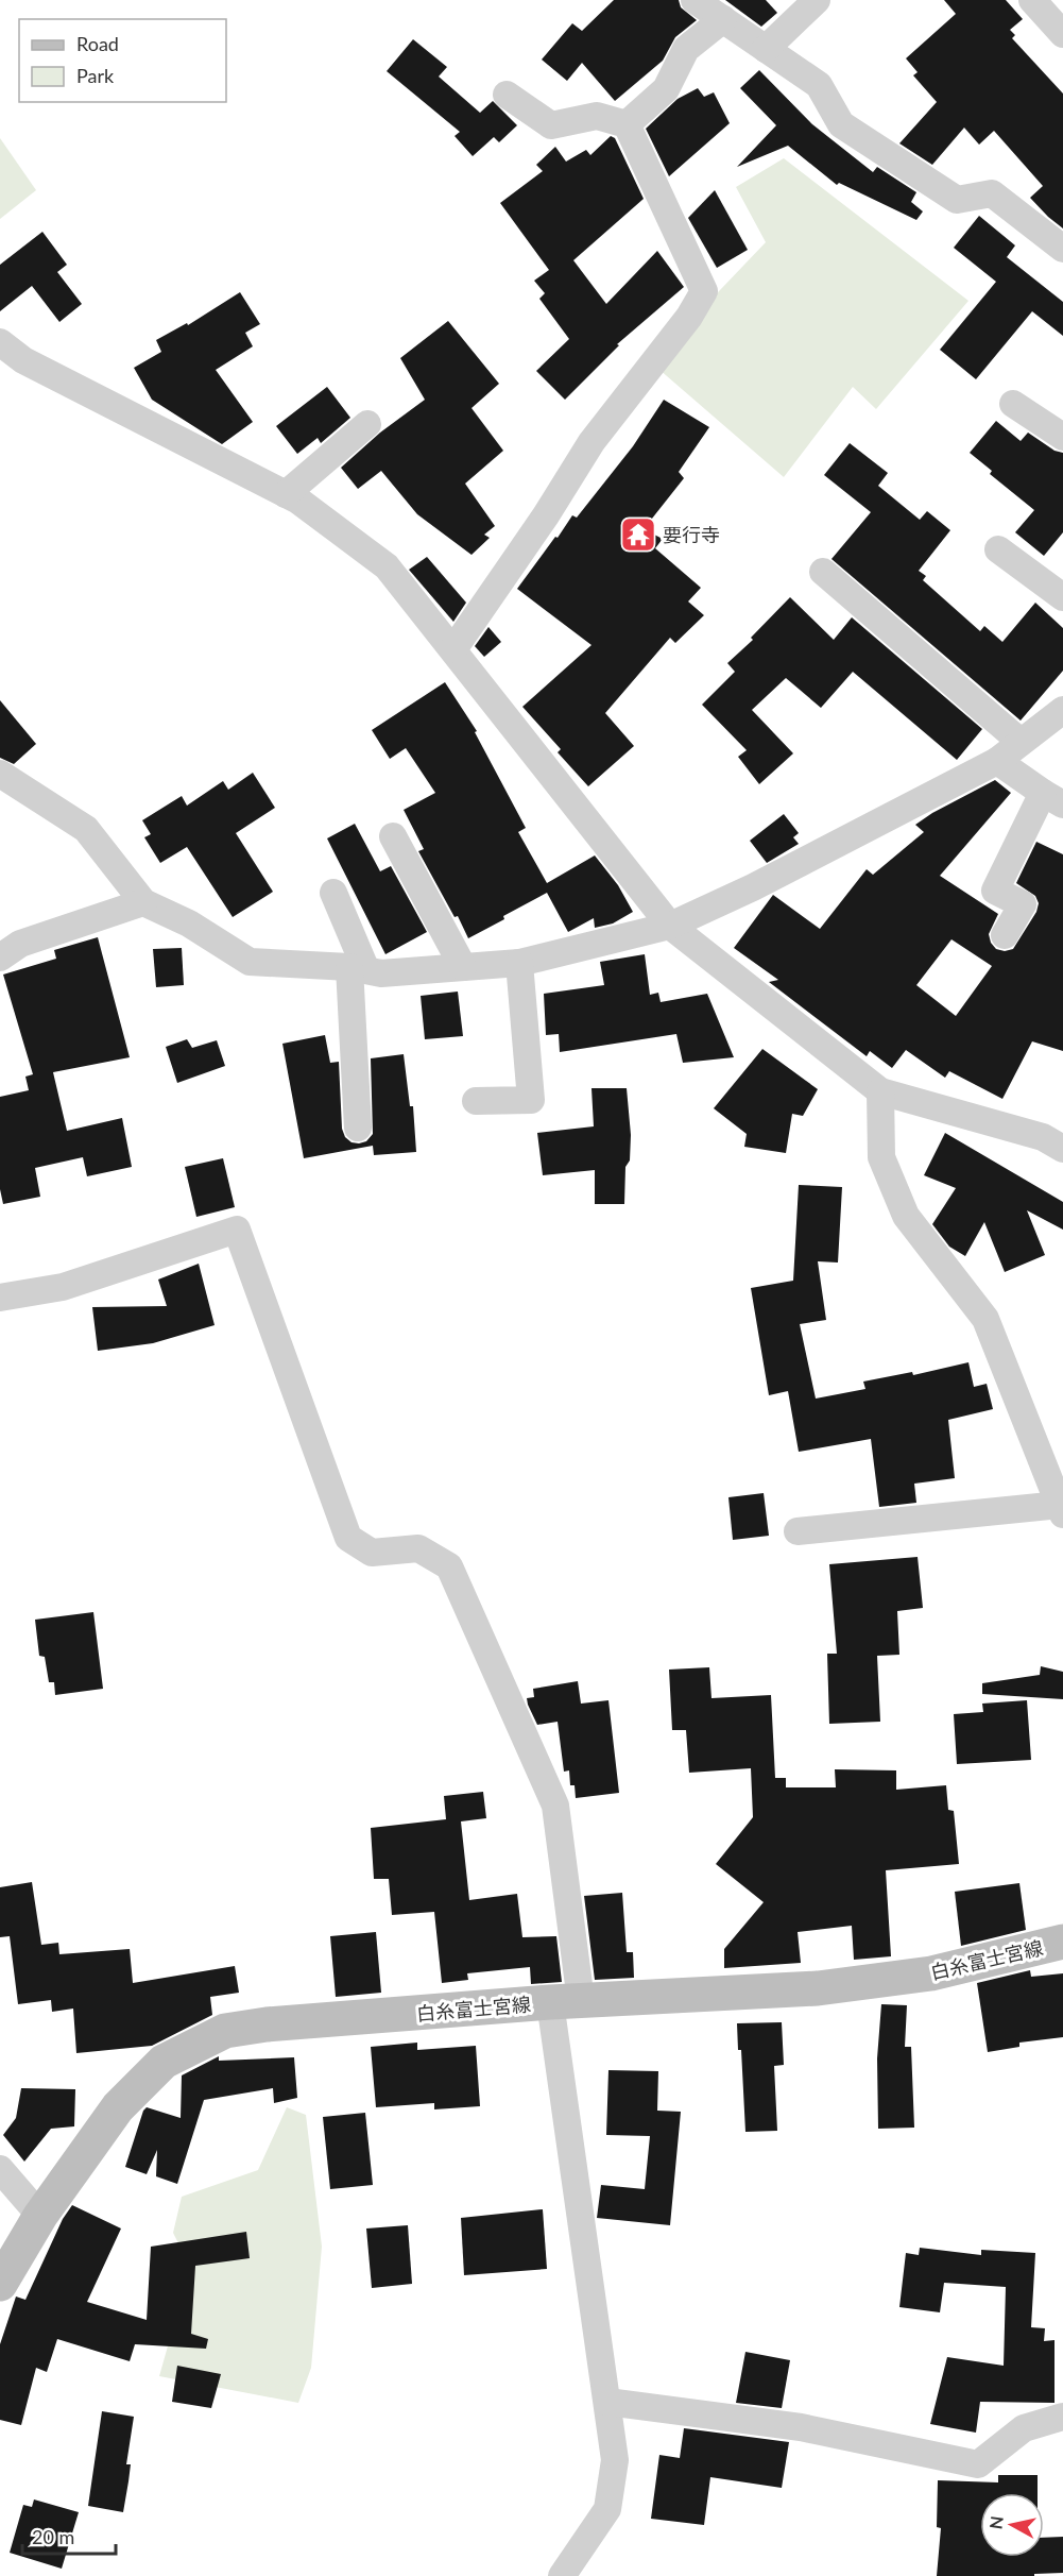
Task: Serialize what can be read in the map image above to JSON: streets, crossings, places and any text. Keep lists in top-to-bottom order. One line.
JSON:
{"streets":{"main road":["白糸富士宮線"]},"places":{"temple":["要行寺"]},"legend":["Road","Park"],"scale_bar":"20 m","north":"left"}
